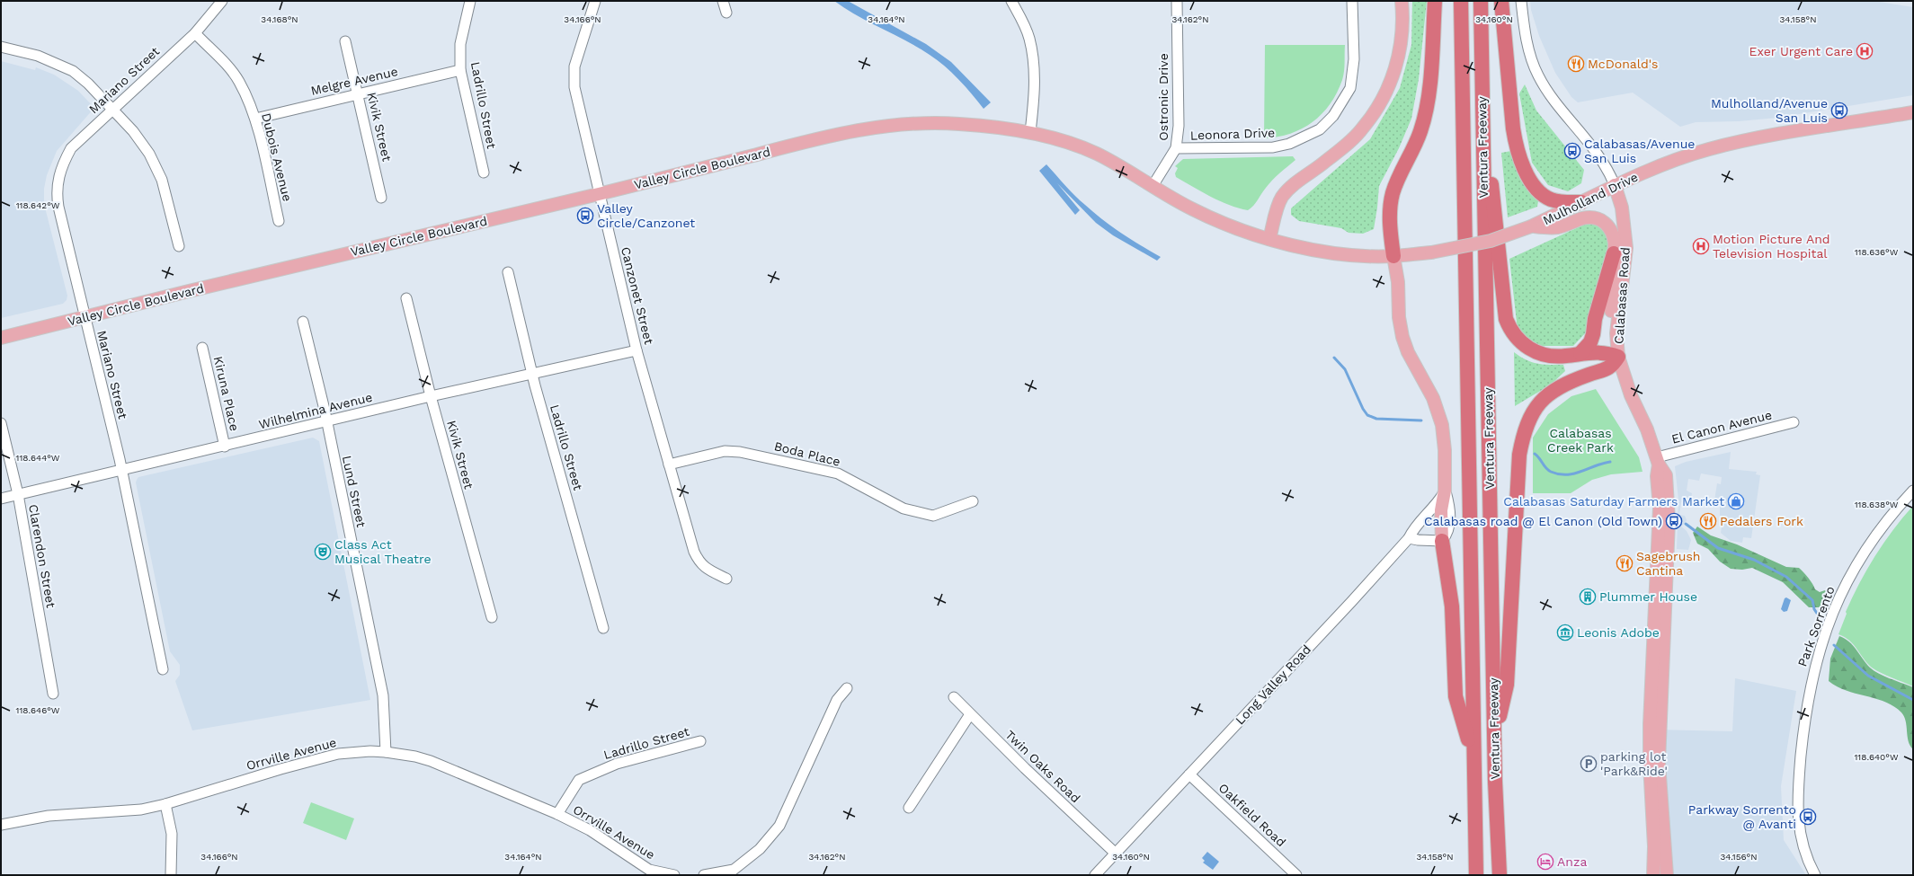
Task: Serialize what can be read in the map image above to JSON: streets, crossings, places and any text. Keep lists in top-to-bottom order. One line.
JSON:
{"streets":{"highway":["Ventura Freeway"],"main road":["Valley Circle Boulevard","Mulholland Drive","Calabasas Road"],"street":["Mariano Street","Melgre Avenue","Ostronic Drive","Ladrillo Street","Kivik Street","Leonora Drive","Dubois Avenue","Canzonet Street","Kiruna Place","Wilhelmina Avenue","El Canon Avenue","Boda Place","Lund Street","Clarendon Street","Park Sorrento","Long Valley Road","Orrville Avenue","Twin Oaks Road","Oakfield Road"]},"crossings":[["Mariano Street","Dubois Avenue"],["Mariano Street","Valley Circle Boulevard"],["Mariano Street","Wilhelmina Avenue"],["Melgre Avenue","Ladrillo Street"],["Melgre Avenue","Kivik Street"],["Melgre Avenue","Dubois Avenue"],["Ostronic Drive","Leonora Drive"],["Ostronic Drive","Valley Circle Boulevard"],["Ladrillo Street","Wilhelmina Avenue"],["Ladrillo Street","Orrville Avenue"],["Kivik Street","Wilhelmina Avenue"],["Valley Circle Boulevard","Mulholland Drive"],["Valley Circle Boulevard","Canzonet Street"],["Mulholland Drive","Calabasas Road"],["Canzonet Street","Wilhelmina Avenue"],["Canzonet Street","Boda Place"],["Calabasas Road","El Canon Avenue"],["Kiruna Place","Wilhelmina Avenue"],["Wilhelmina Avenue","Lund Street"],["Wilhelmina Avenue","Clarendon Street"],["Lund Street","Orrville Avenue"],["Long Valley Road","Twin Oaks Road"],["Long Valley Road","Oakfield Road"]],"parks":["Calabasas Creek Park"],"places":{"hospital":["Exer Urgent Care","Motion Picture And Television Hospital"],"restaurant":["McDonald's","Pedalers Fork","Sagebrush Cantina"],"bus stop":["Mulholland/Avenue San Luis","Calabasas/Avenue San Luis","Valley Circle/Canzonet","Calabasas road @ El Canon (Old Town)","Parkway Sorrento @ Avanti"],"shop":["Calabasas Saturday Farmers Market"],"theatre":["Class Act Musical Theatre"],"building":["Plummer House"],"museum":["Leonis Adobe"],"parking":["parking lot 'Park&Ride'"],"hotel":["Anza"]},"coordinates":["34.168°N","34.166°N","34.164°N","34.162°N","34.160°N","34.158°N","118.642°W","118.636°W","118.644°W","118.638°W","118.646°W","118.640°W","34.156°N"]}
